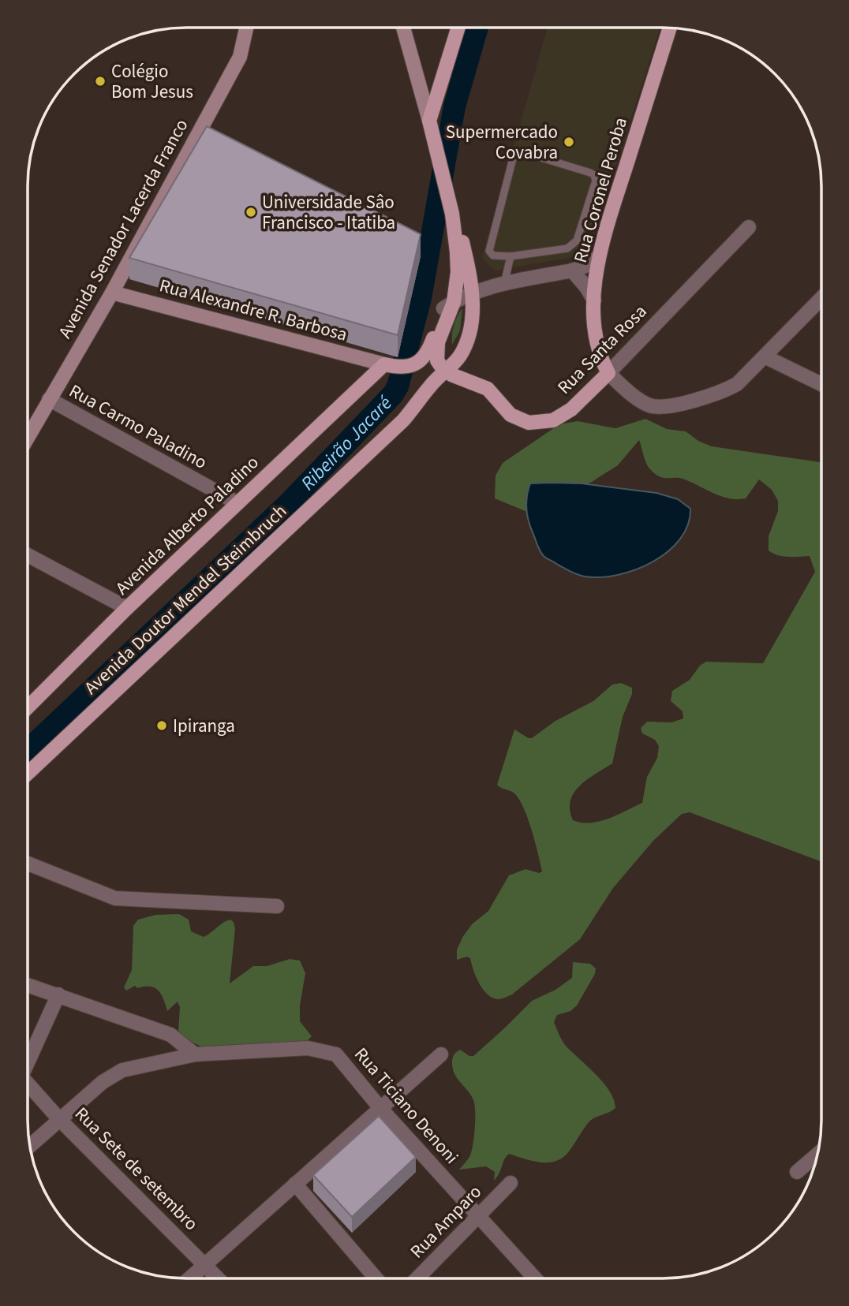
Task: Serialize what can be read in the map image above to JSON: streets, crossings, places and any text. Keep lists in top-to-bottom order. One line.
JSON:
{"streets":{"main road":["Rua Coronel Peroba","Avenida Senador Lacerda Franco","Rua Alexandre R. Barbosa","Rua Santa Rosa","Avenida Alberto Paladino","Avenida Doutor Mendel Steimbruch"],"street":["Rua Carmo Paladino","Rua Ticiano Denoni","Rua Sete de setembro","Rua Amparo"]},"crossings":[["Rua Coronel Peroba","Rua Santa Rosa"],["Avenida Senador Lacerda Franco","Rua Alexandre R. Barbosa"],["Avenida Senador Lacerda Franco","Rua Carmo Paladino"],["Rua Alexandre R. Barbosa","Avenida Alberto Paladino"],["Rua Santa Rosa","Avenida Doutor Mendel Steimbruch"],["Rua Carmo Paladino","Avenida Alberto Paladino"],["Rua Ticiano Denoni","Rua Sete de setembro"],["Rua Ticiano Denoni","Rua Amparo"]],"water":["Ribeirão Jacaré"],"places":["Colégio Bom Jesus","Supermercado Covabra","Universidade Sâo Francisco - Itatiba","Ipiranga"]}
